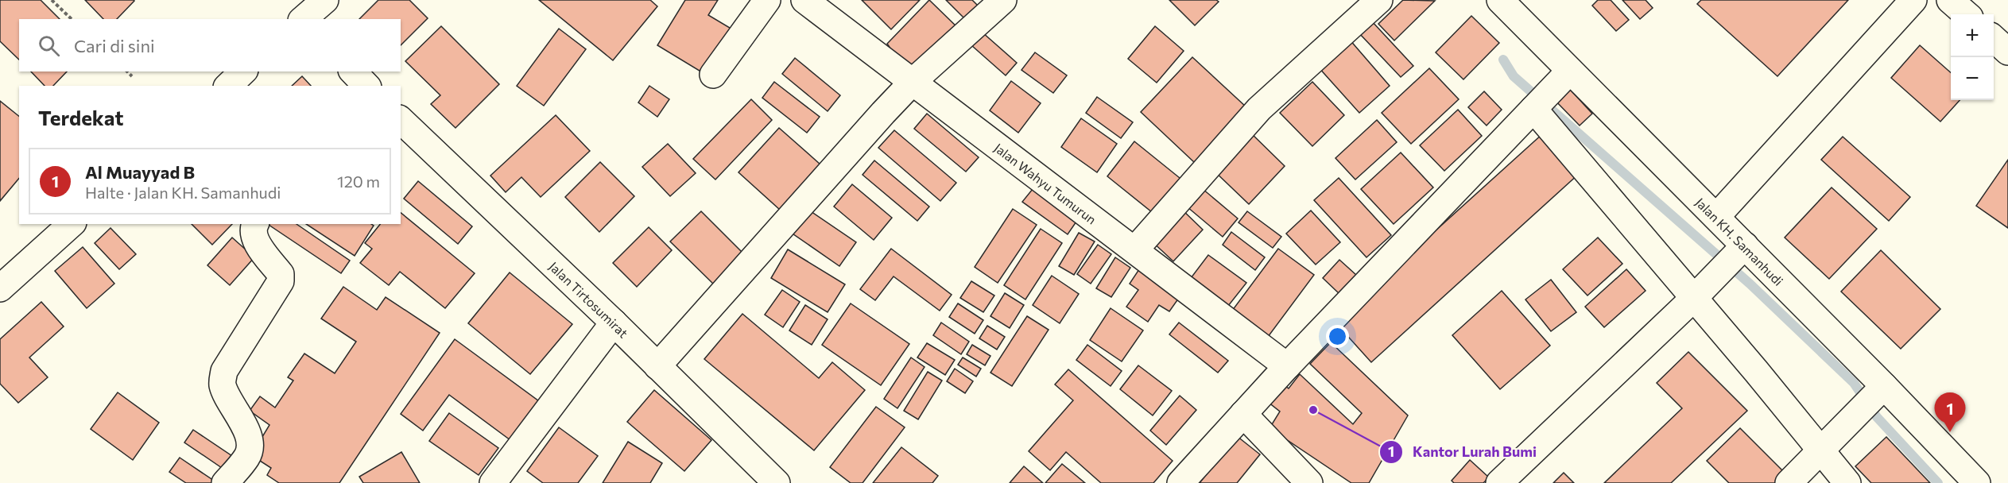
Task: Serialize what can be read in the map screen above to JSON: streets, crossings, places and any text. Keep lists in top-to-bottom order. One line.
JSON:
{"streets":{"street":["Jalan Wahyu Tumurun","Jalan KH. Samanhudi","Jalan Tirtosumirat"]},"places":["Kantor Lurah Bumi"],"page":{"map_buttons":["+","−"],"search":"Cari di sini","heading":"Terdekat","list":[{"mark":"1","name":"Al Muayyad B","note":"Halte · Jalan KH. Samanhudi","value":"120 m"}],"pins":"1"}}
